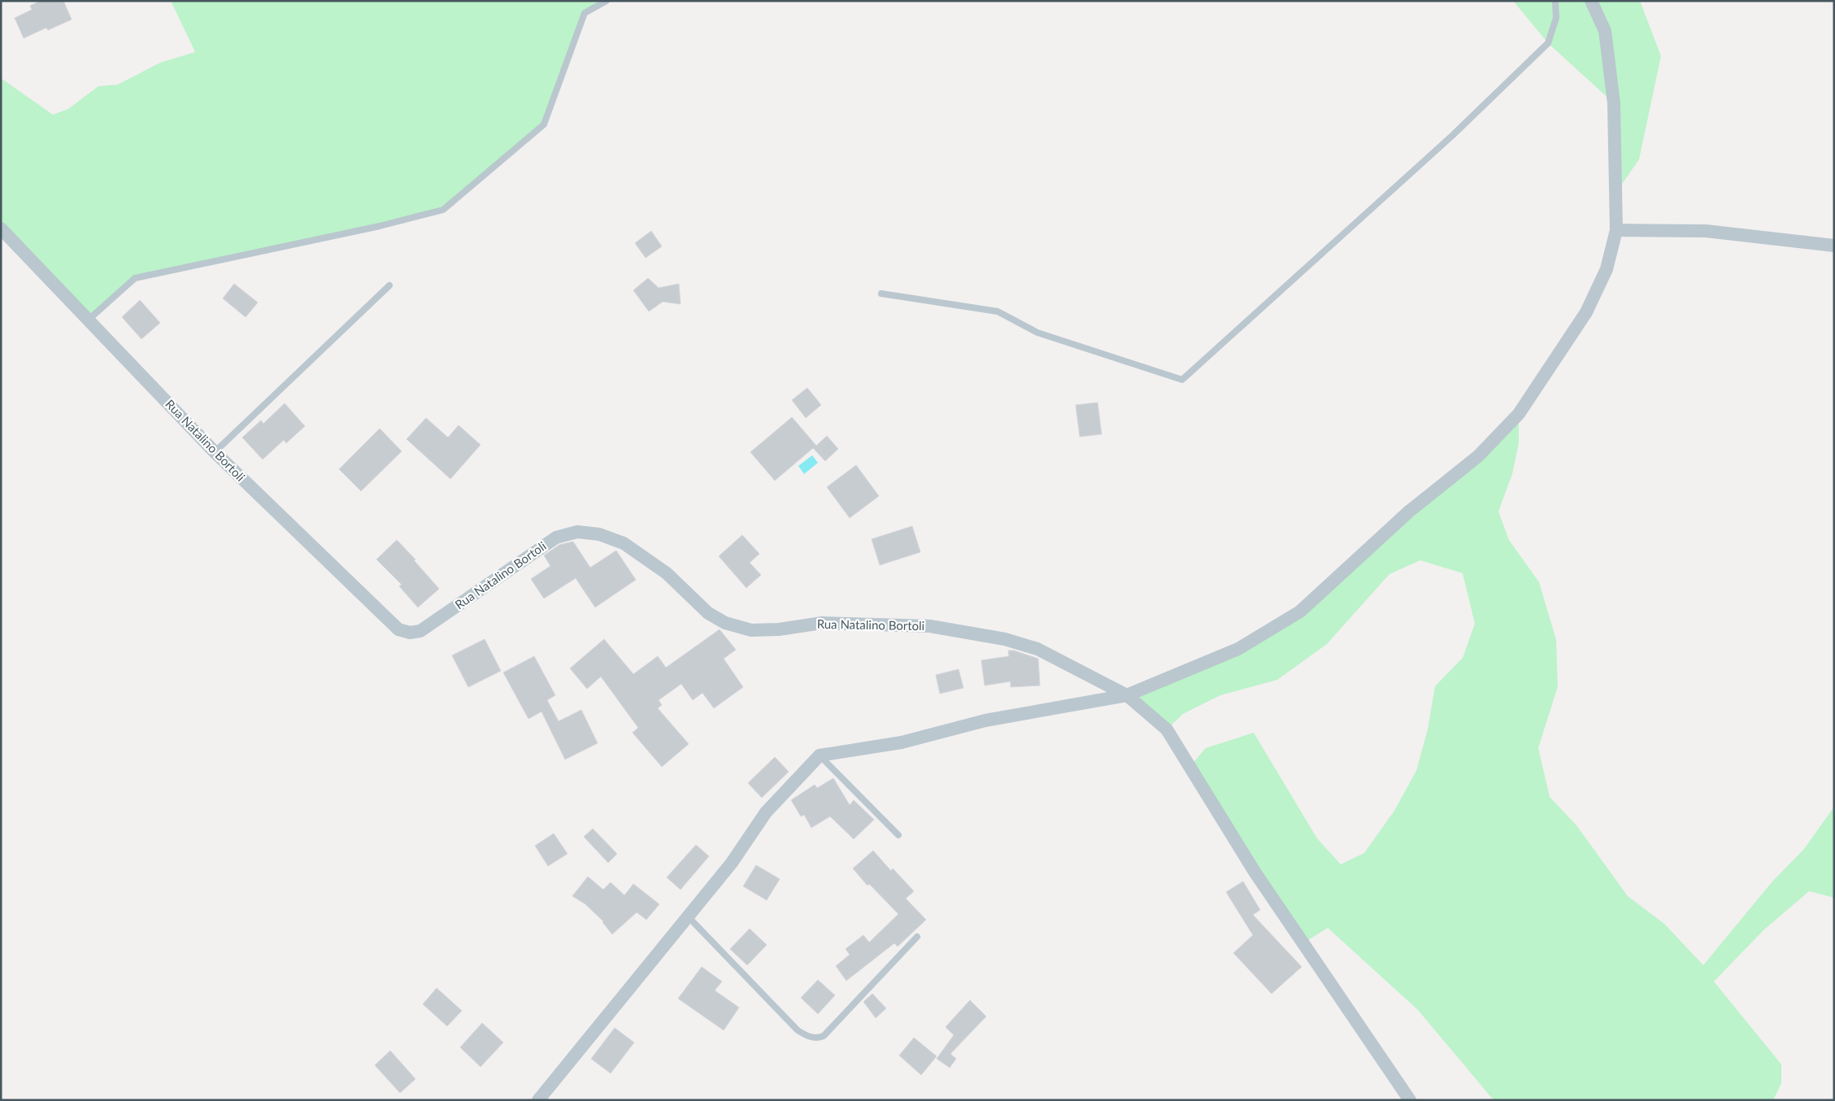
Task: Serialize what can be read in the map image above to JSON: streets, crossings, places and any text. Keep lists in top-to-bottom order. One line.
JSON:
{"streets":{"street":["Rua Natalino Bortoli"]}}
